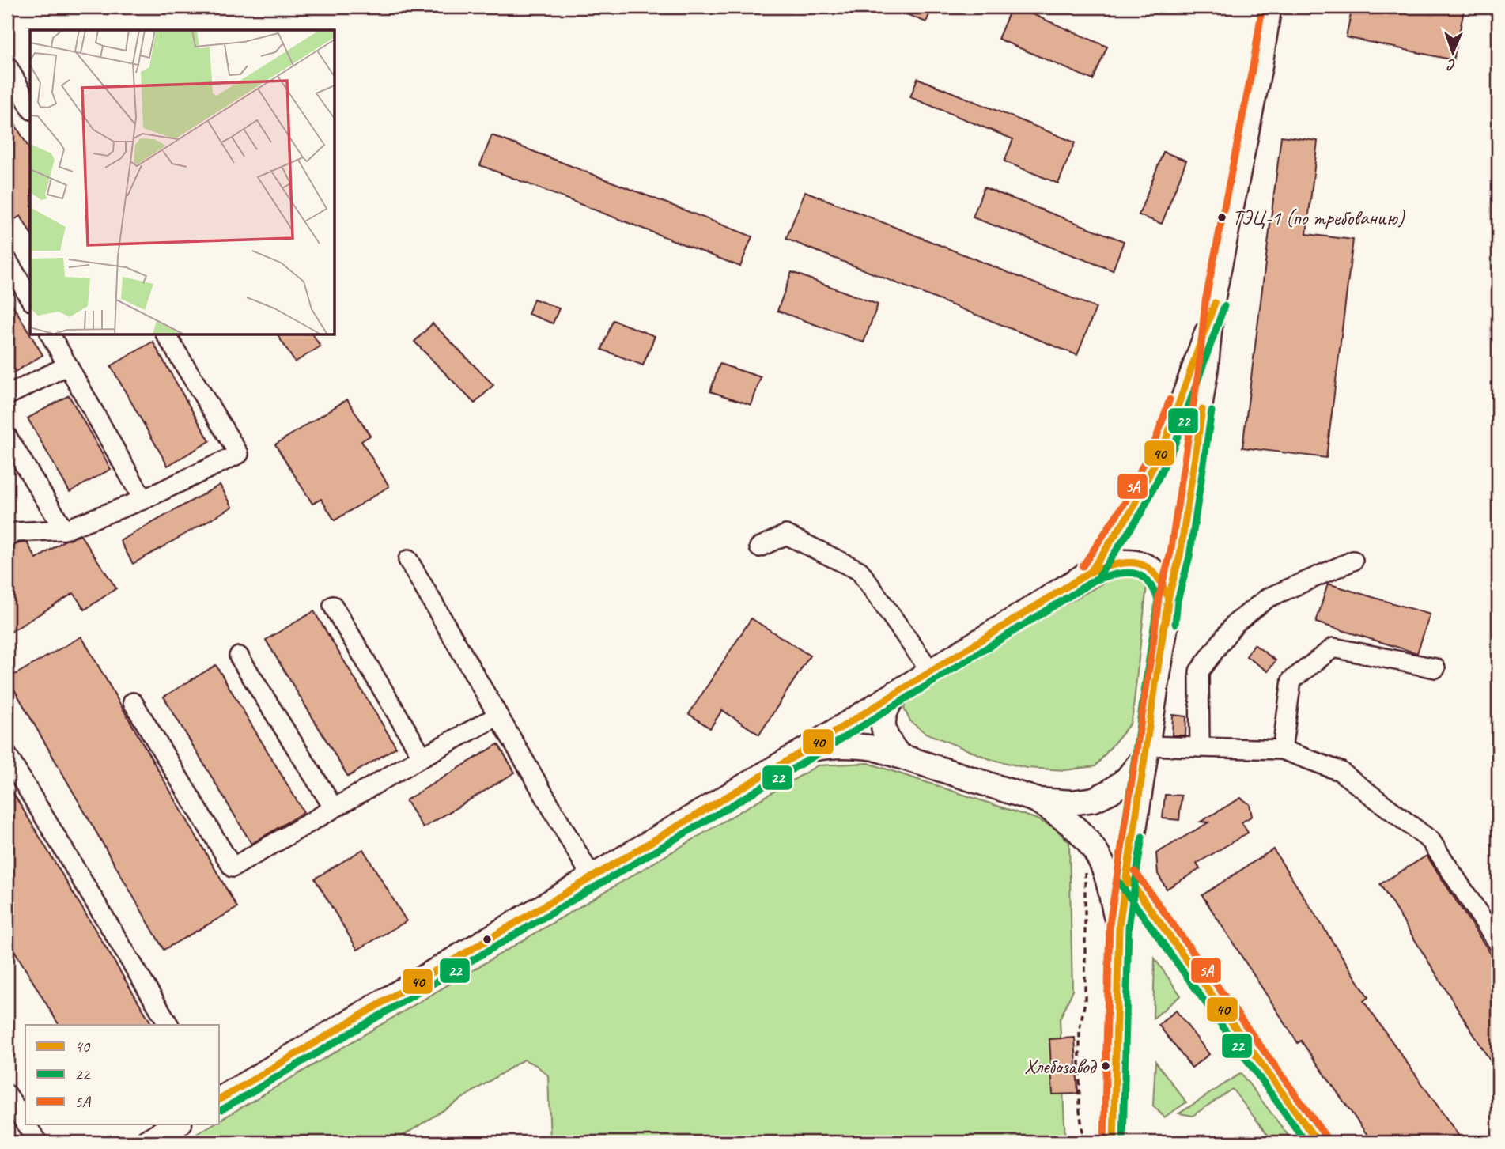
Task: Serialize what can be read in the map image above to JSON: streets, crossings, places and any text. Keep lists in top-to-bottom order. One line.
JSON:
{"places":["ТЭЦ-1 (по требованию)","Хлебозавод"],"lines":["transit line 5А","transit line 40","transit line 22"],"legend":["40","22","5А"],"north":"bottom"}
